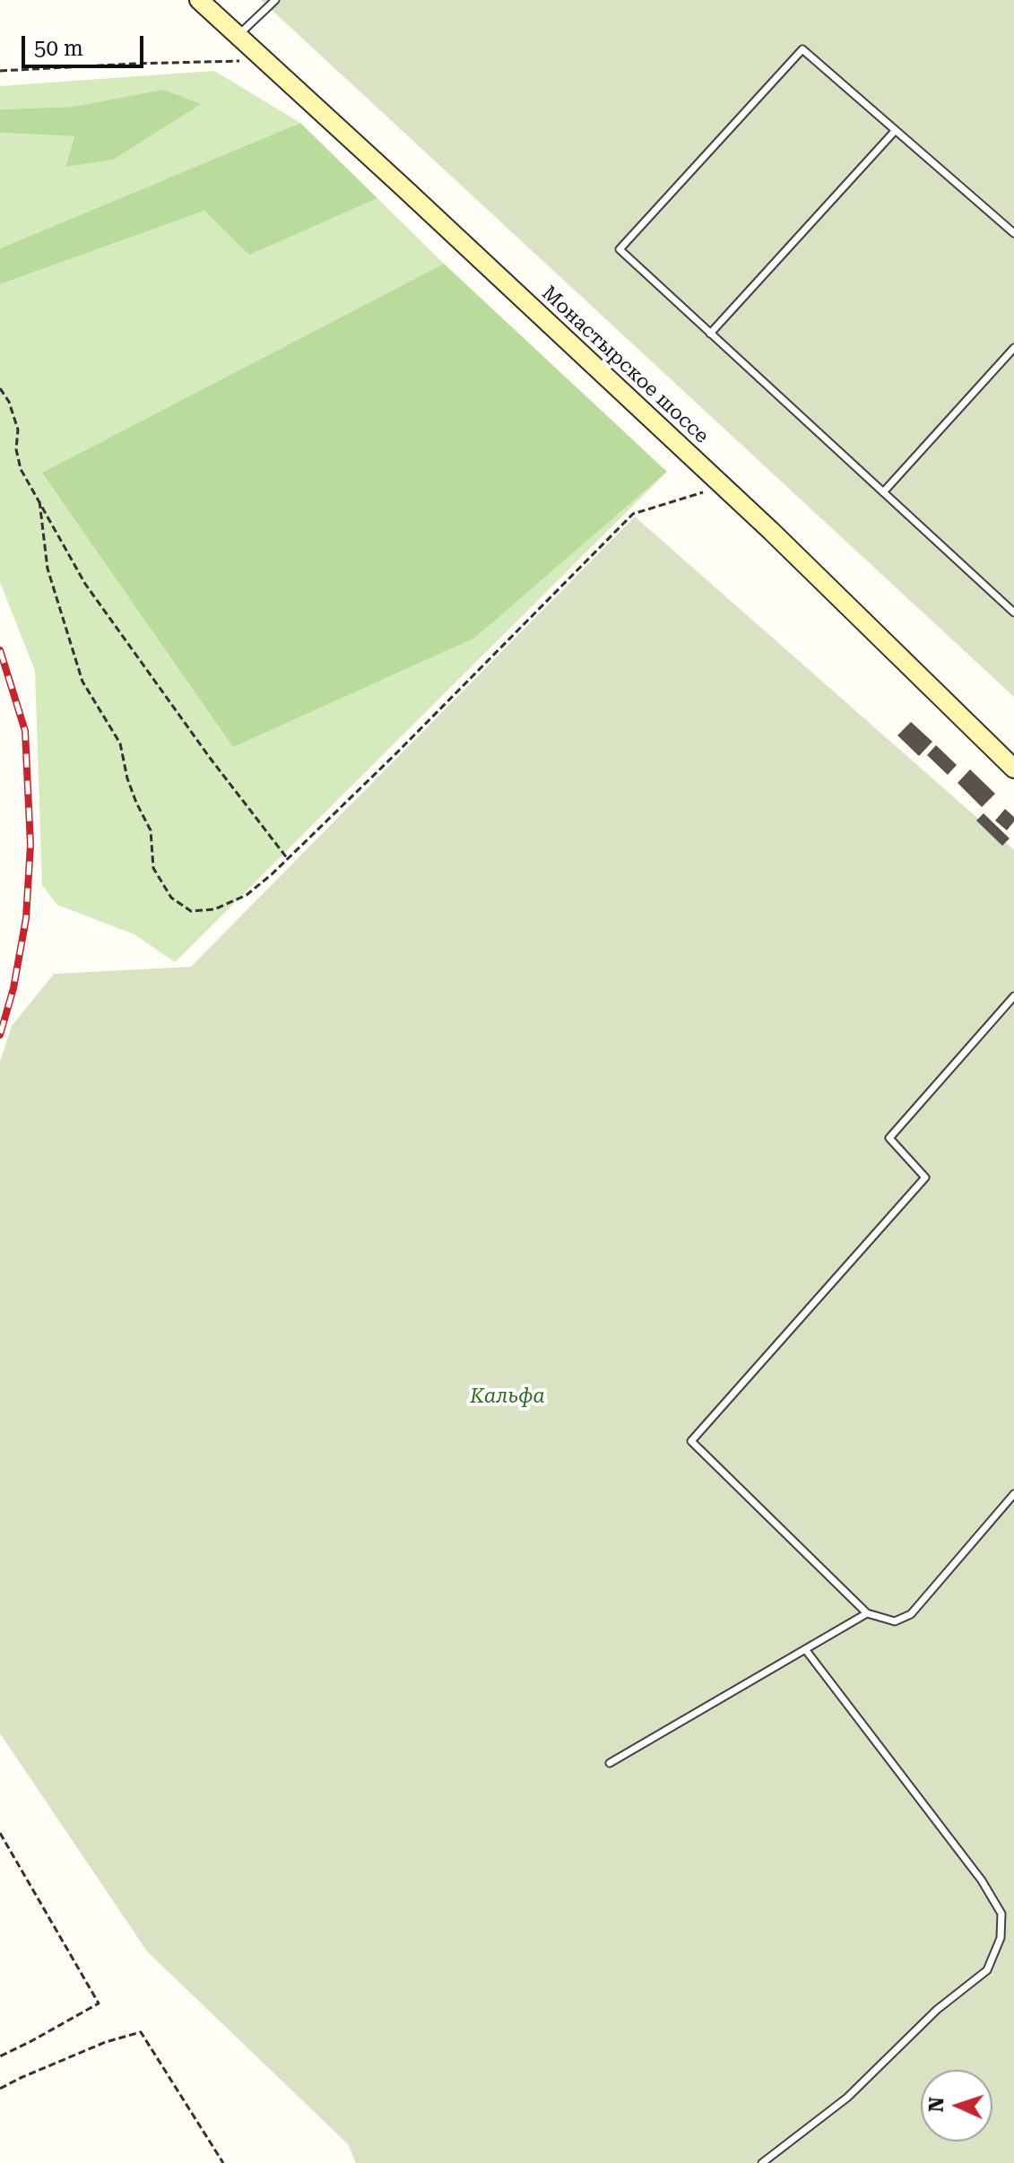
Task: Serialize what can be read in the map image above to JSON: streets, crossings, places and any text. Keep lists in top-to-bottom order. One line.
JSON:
{"streets":{"main road":["Монастырское шоссе"]},"parks":["Кальфа"],"scale_bar":"50 m","north":"left"}
